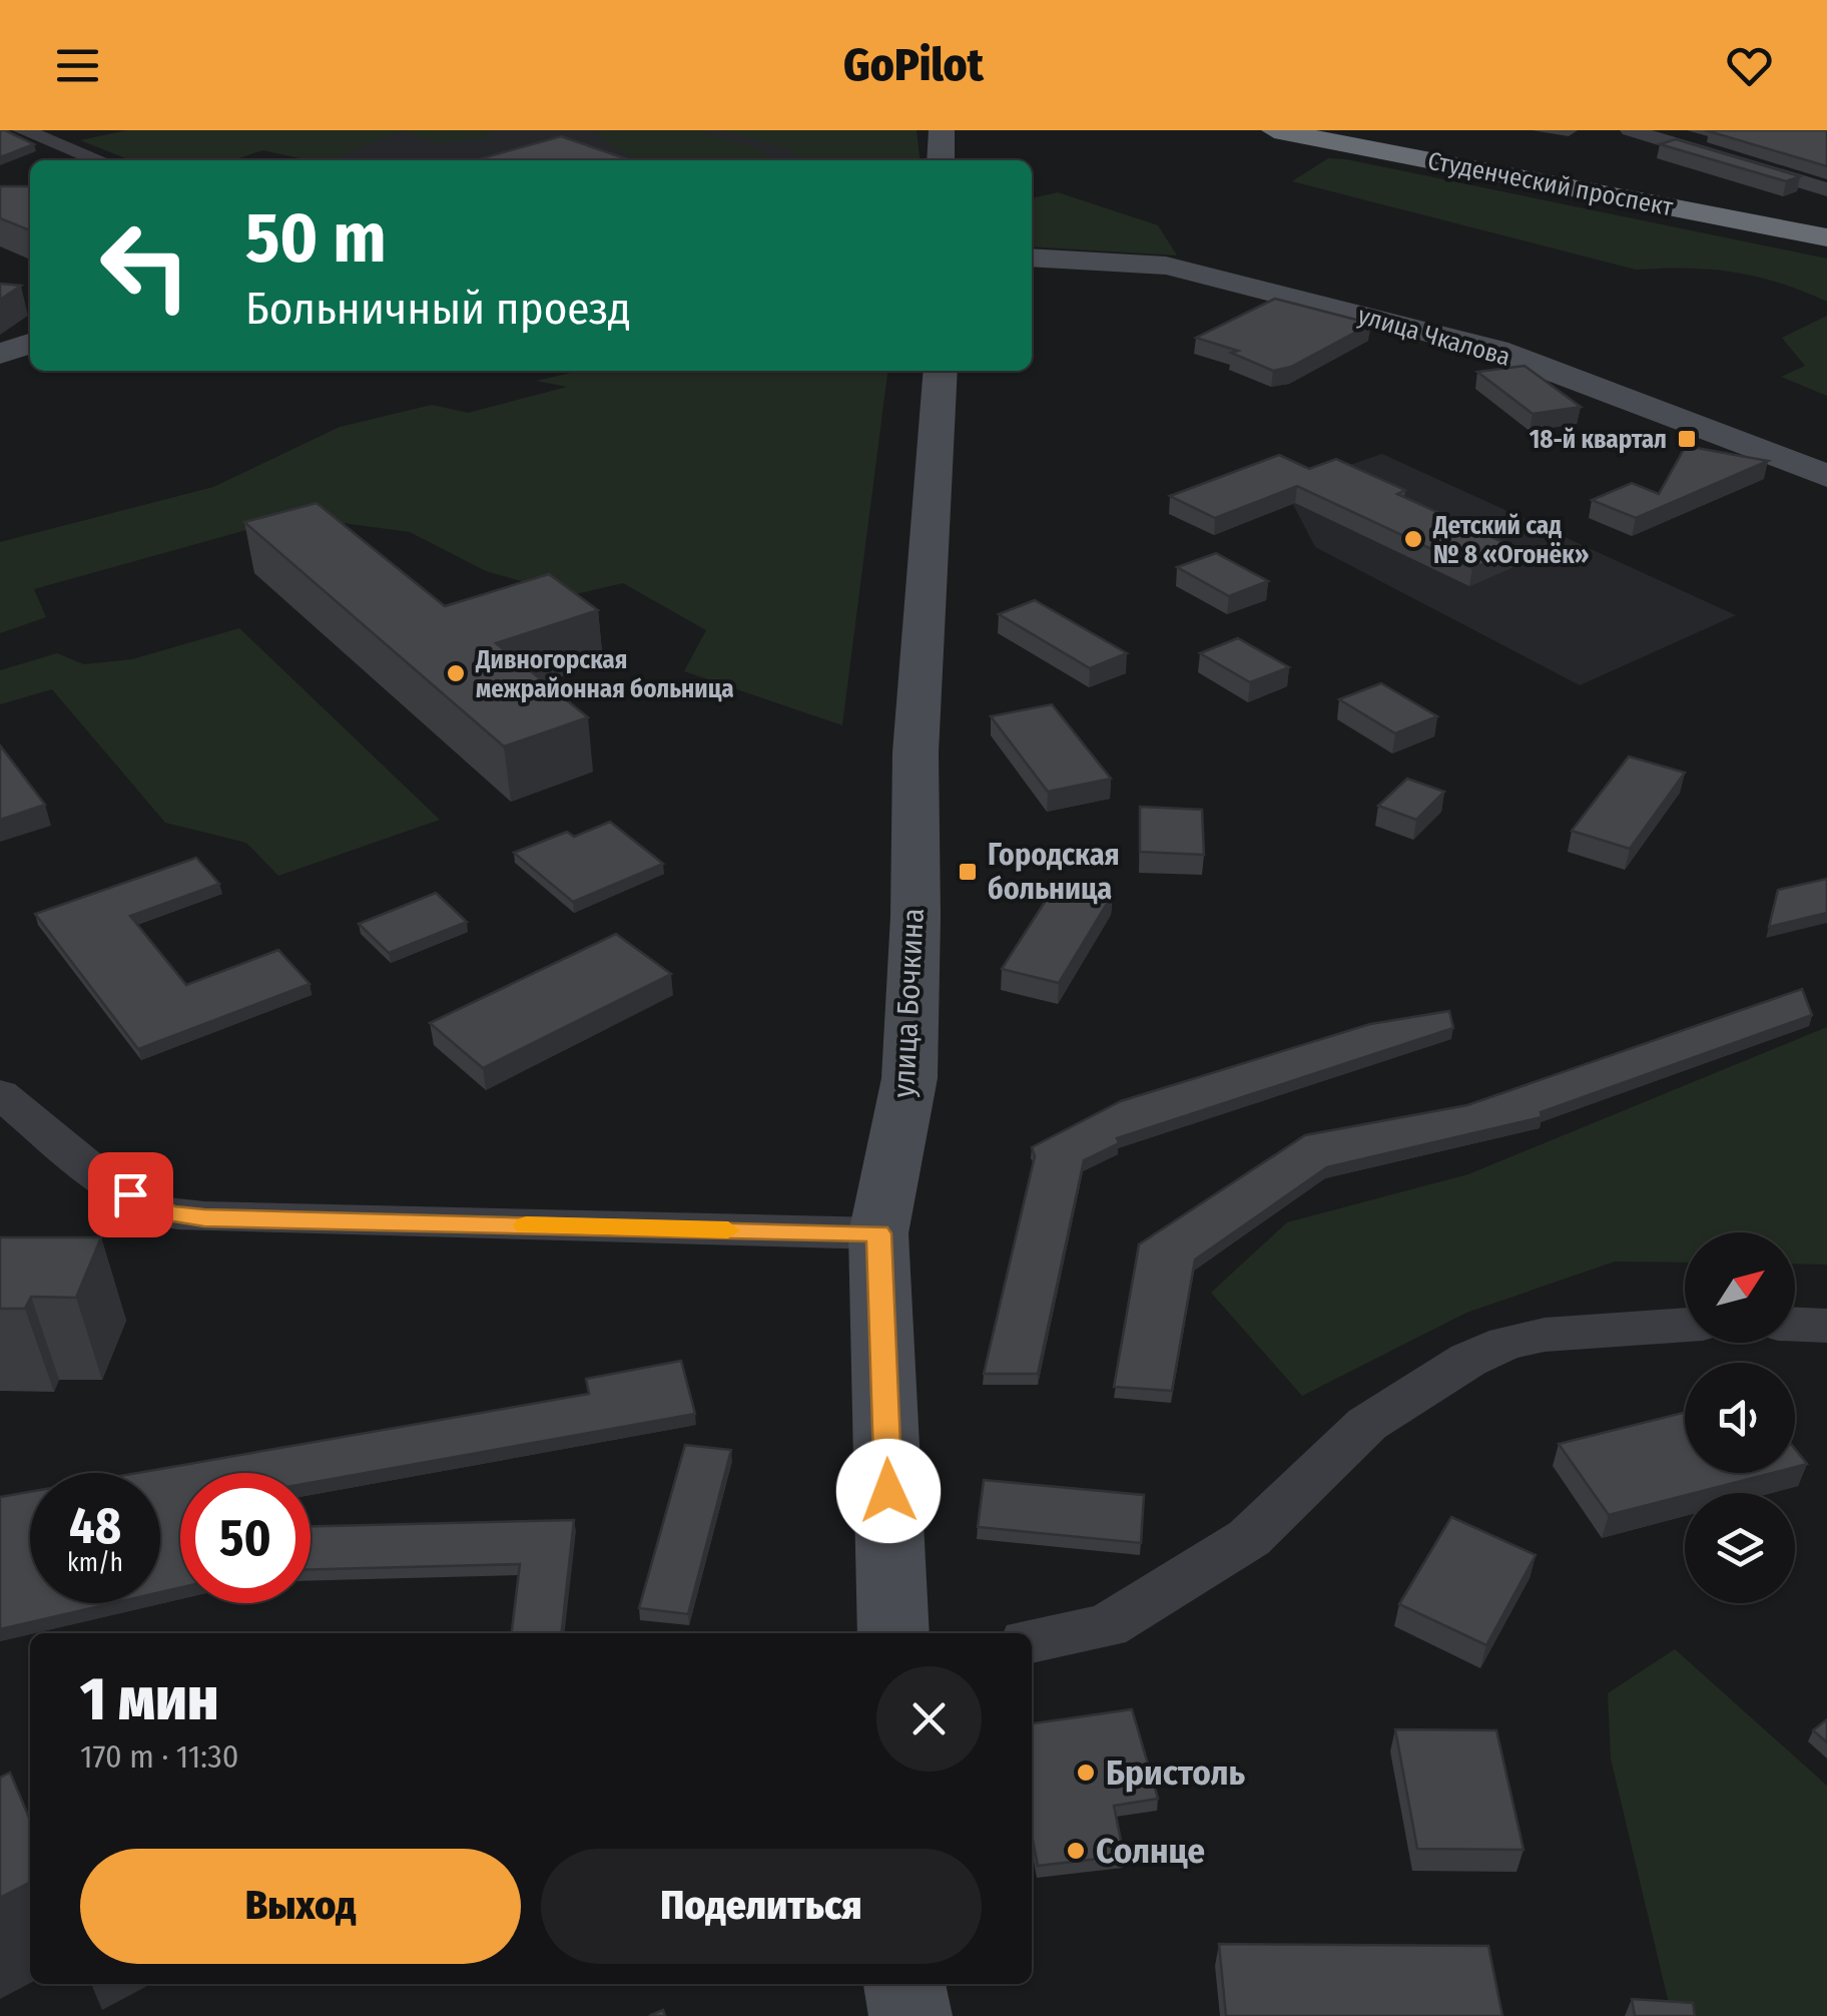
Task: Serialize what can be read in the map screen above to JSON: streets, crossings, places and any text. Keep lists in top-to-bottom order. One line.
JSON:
{"streets":{"highway":["Студенческий проспект"],"main road":["улица Чкалова","улица Бочкина"]},"places":{"transit":["18-й квартал","Городская больница"],"other":["Детский сад № 8 «Огонёк»","Дивногорская межрайонная больница","Бристоль","Солнце"]},"north":"top right","page":{"header":"GoPilot","turn":["50 m","Больничный проезд"],"speed":"48 km/h","limit":"50","heading":["1 мин","170 m · 11:30"],"buttons":["Выход","Поделиться"]}}
